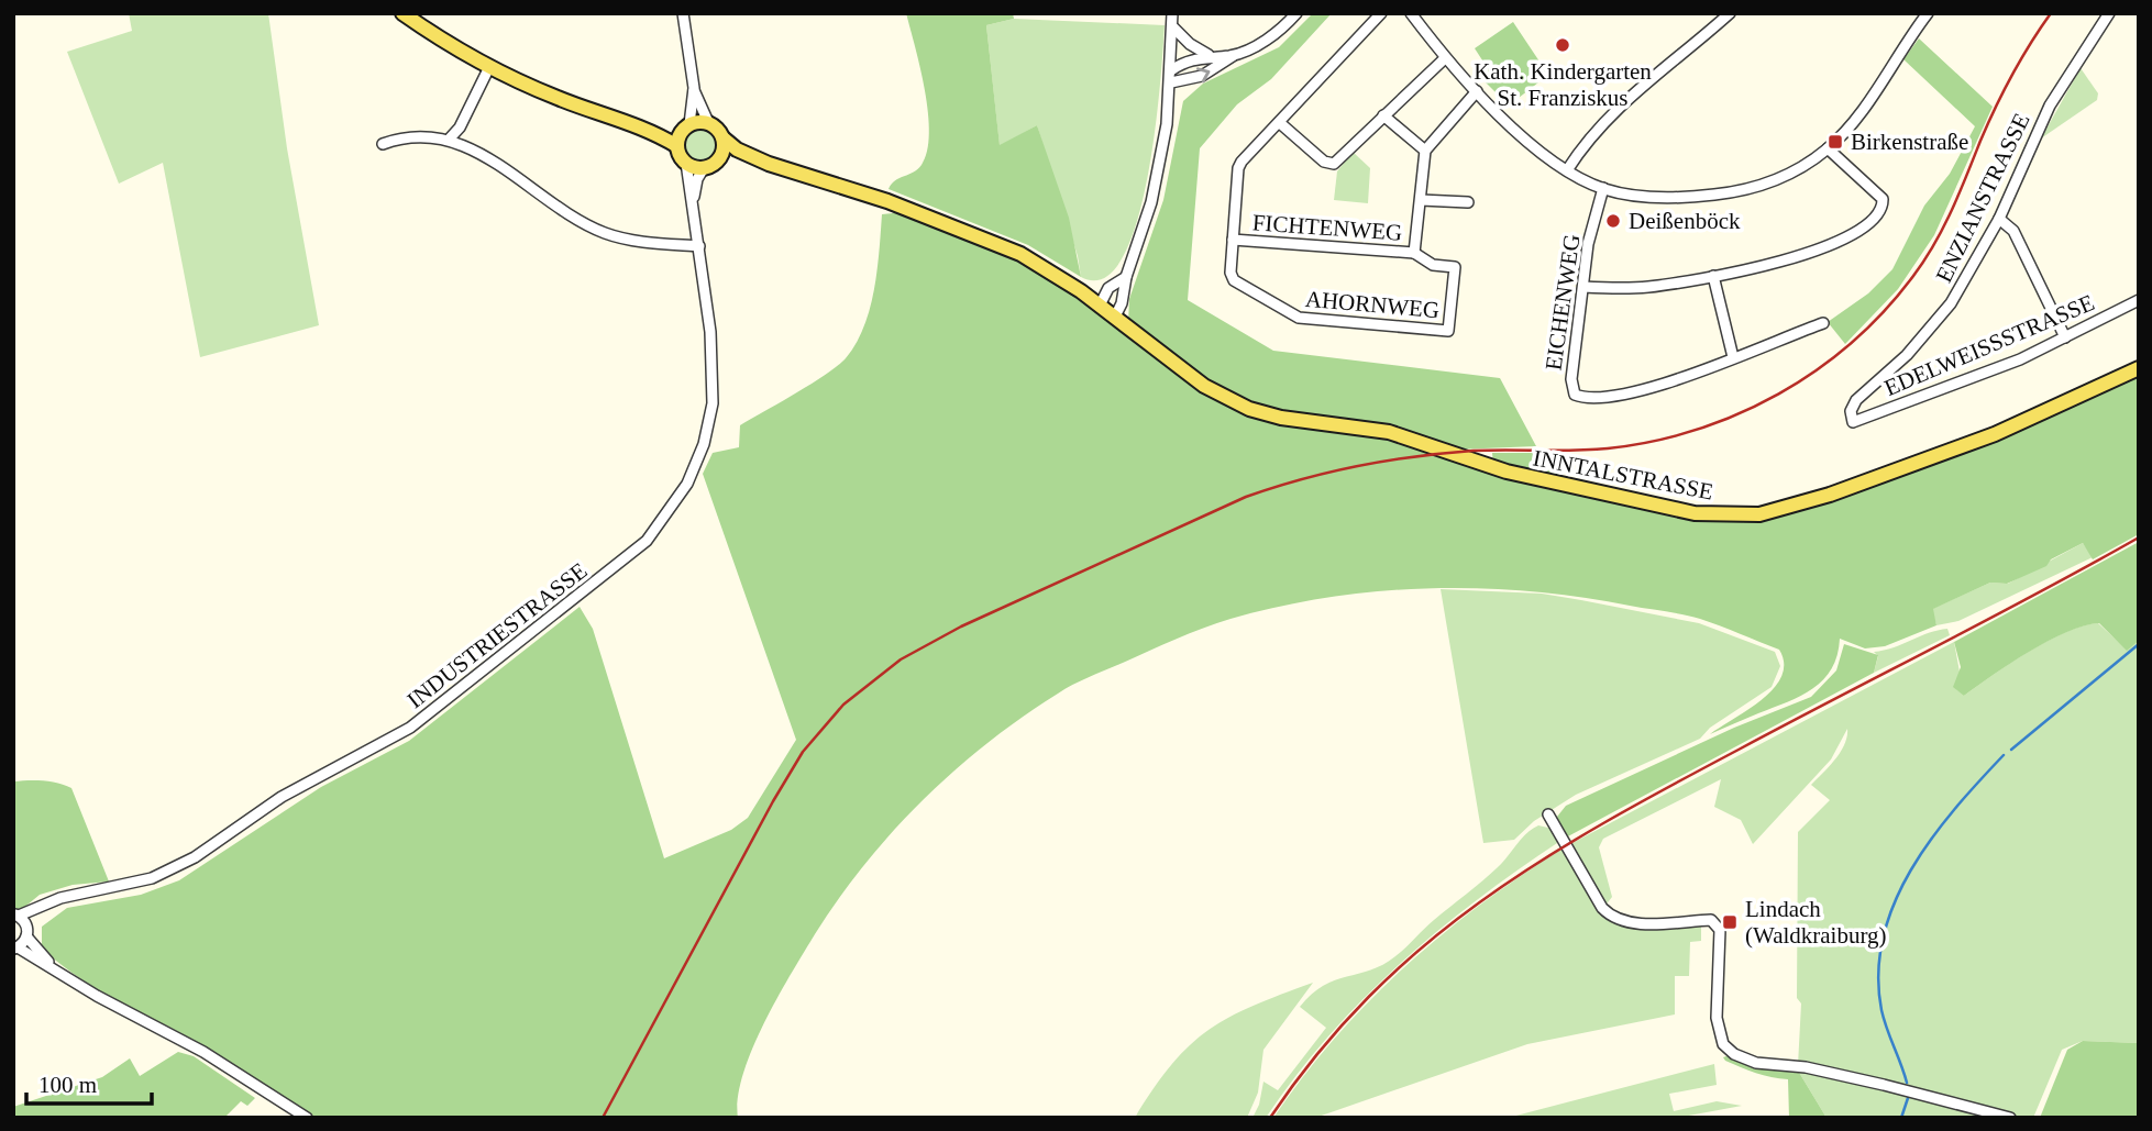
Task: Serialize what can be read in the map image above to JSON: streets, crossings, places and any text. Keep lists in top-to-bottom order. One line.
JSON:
{"streets":{"main road":["INNTALSTRASSE"],"street":["ENZIANSTRASSE","FICHTENWEG","EICHENWEG","AHORNWEG","EDELWEISSSTRASSE","INDUSTRIESTRASSE"]},"crossings":[["ENZIANSTRASSE","EDELWEISSSTRASSE"],["FICHTENWEG","AHORNWEG"]],"places":{"other":["Kath. Kindergarten St. Franziskus","Deißenböck"],"transit":["Birkenstraße","Lindach (Waldkraiburg)"]},"scale_bar":"100 m"}
